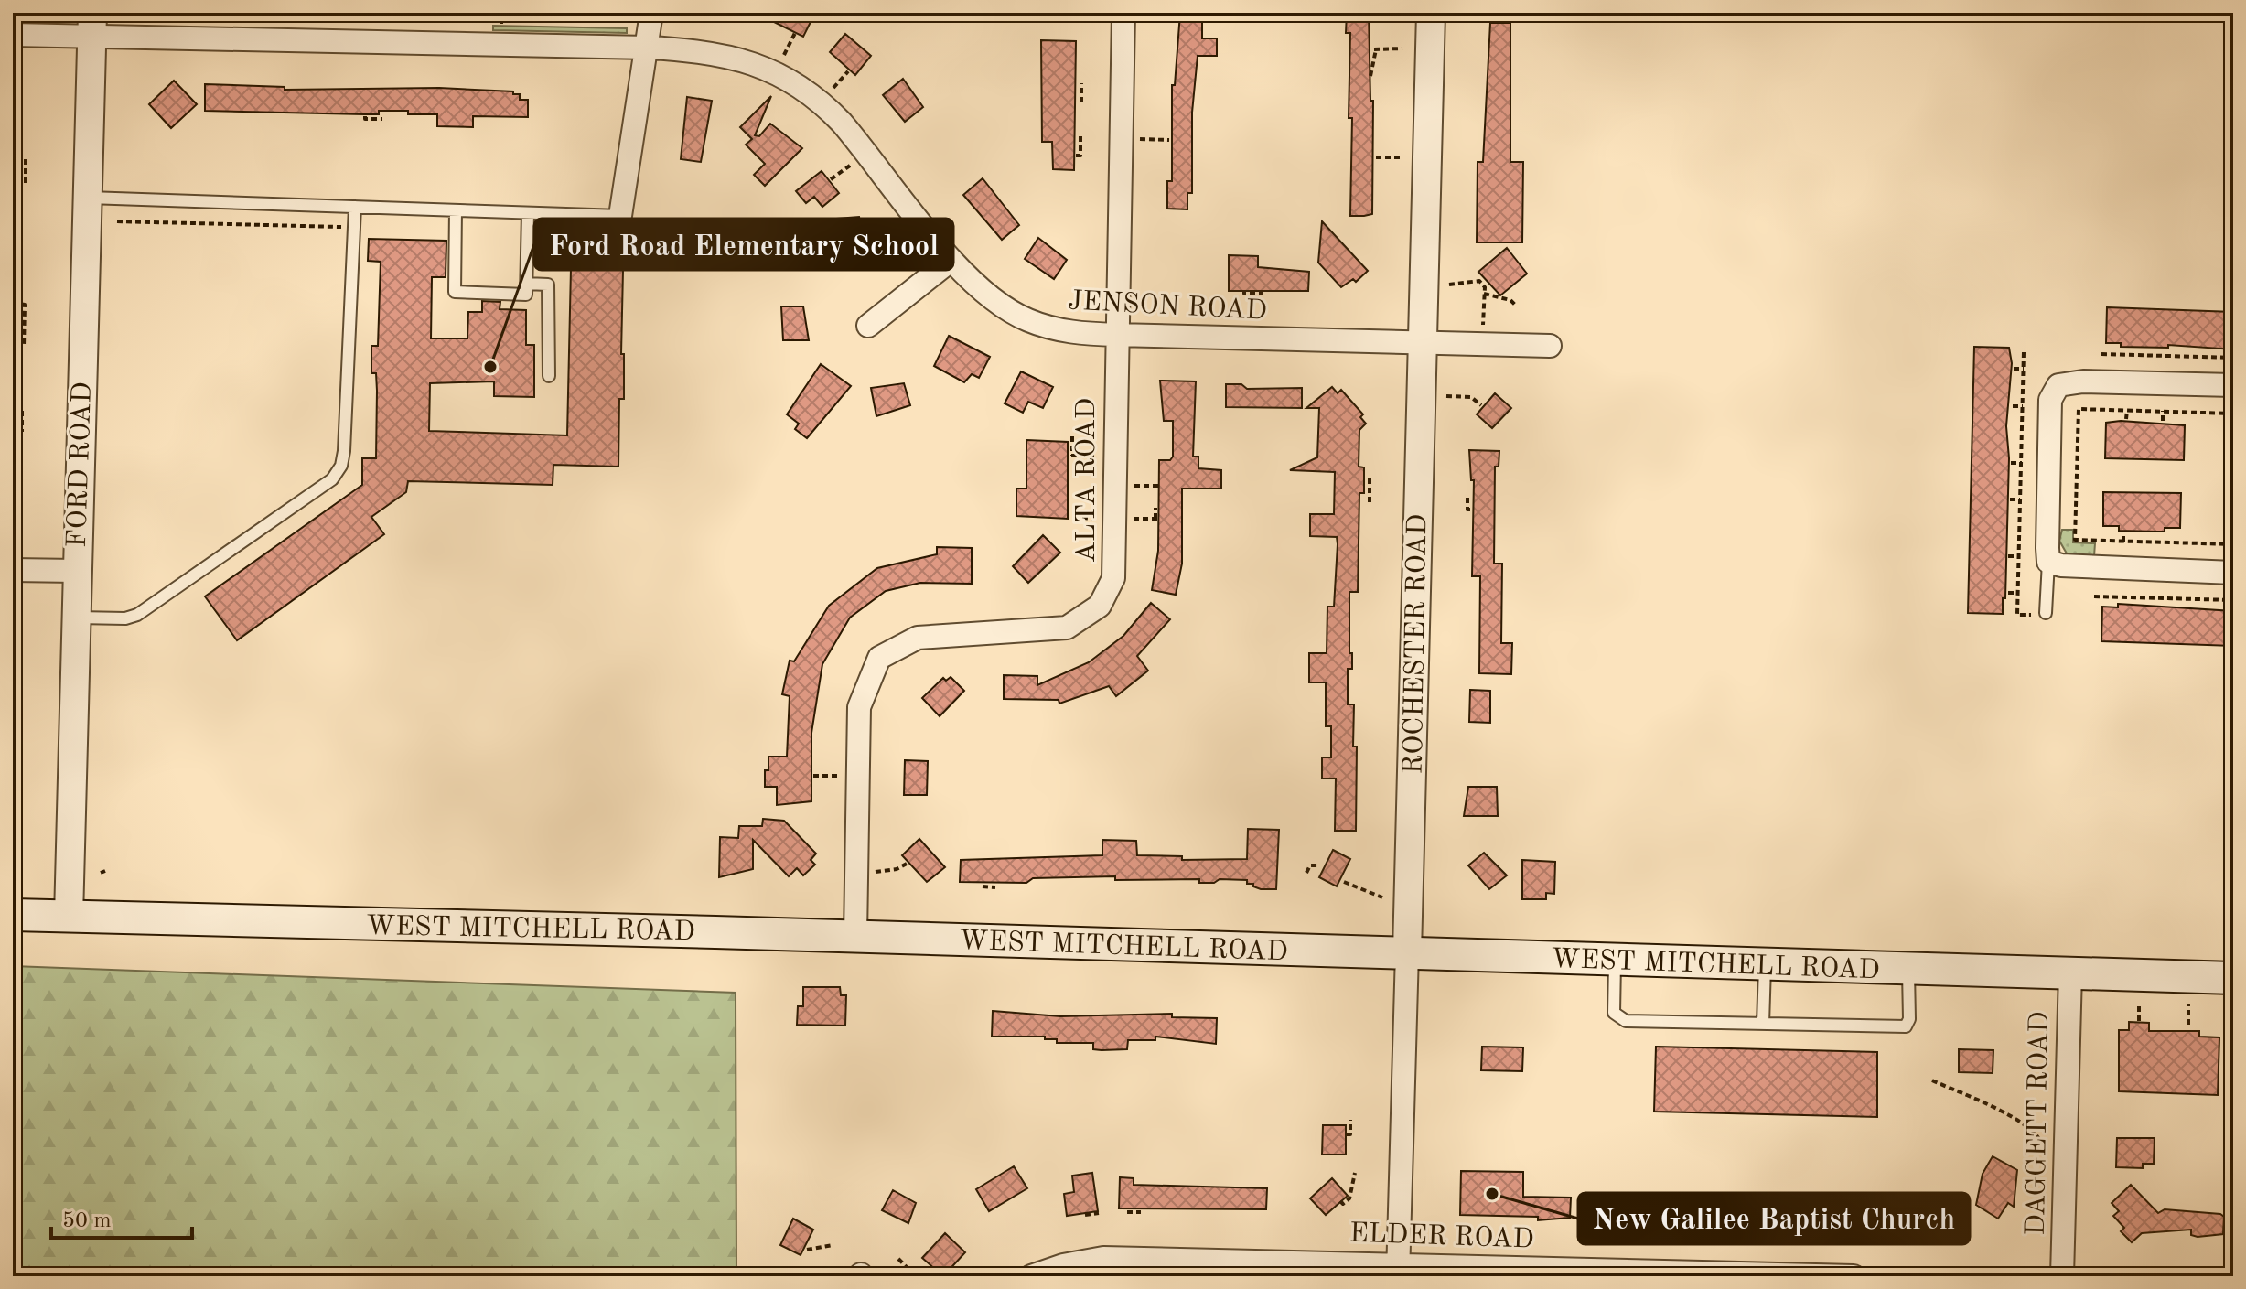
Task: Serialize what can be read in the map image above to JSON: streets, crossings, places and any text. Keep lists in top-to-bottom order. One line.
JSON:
{"streets":{"main road":["WEST MITCHELL ROAD"],"street":["JENSON ROAD","FORD ROAD","ALTA ROAD","ROCHESTER ROAD","DAGGETT ROAD","ELDER ROAD"]},"crossings":[["JENSON ROAD","FORD ROAD"],["JENSON ROAD","ALTA ROAD"],["JENSON ROAD","ROCHESTER ROAD"],["FORD ROAD","WEST MITCHELL ROAD"],["ALTA ROAD","WEST MITCHELL ROAD"],["ROCHESTER ROAD","WEST MITCHELL ROAD"],["ROCHESTER ROAD","ELDER ROAD"],["WEST MITCHELL ROAD","DAGGETT ROAD"]],"places":["Ford Road Elementary School","New Galilee Baptist Church"],"scale_bar":"50 m"}
